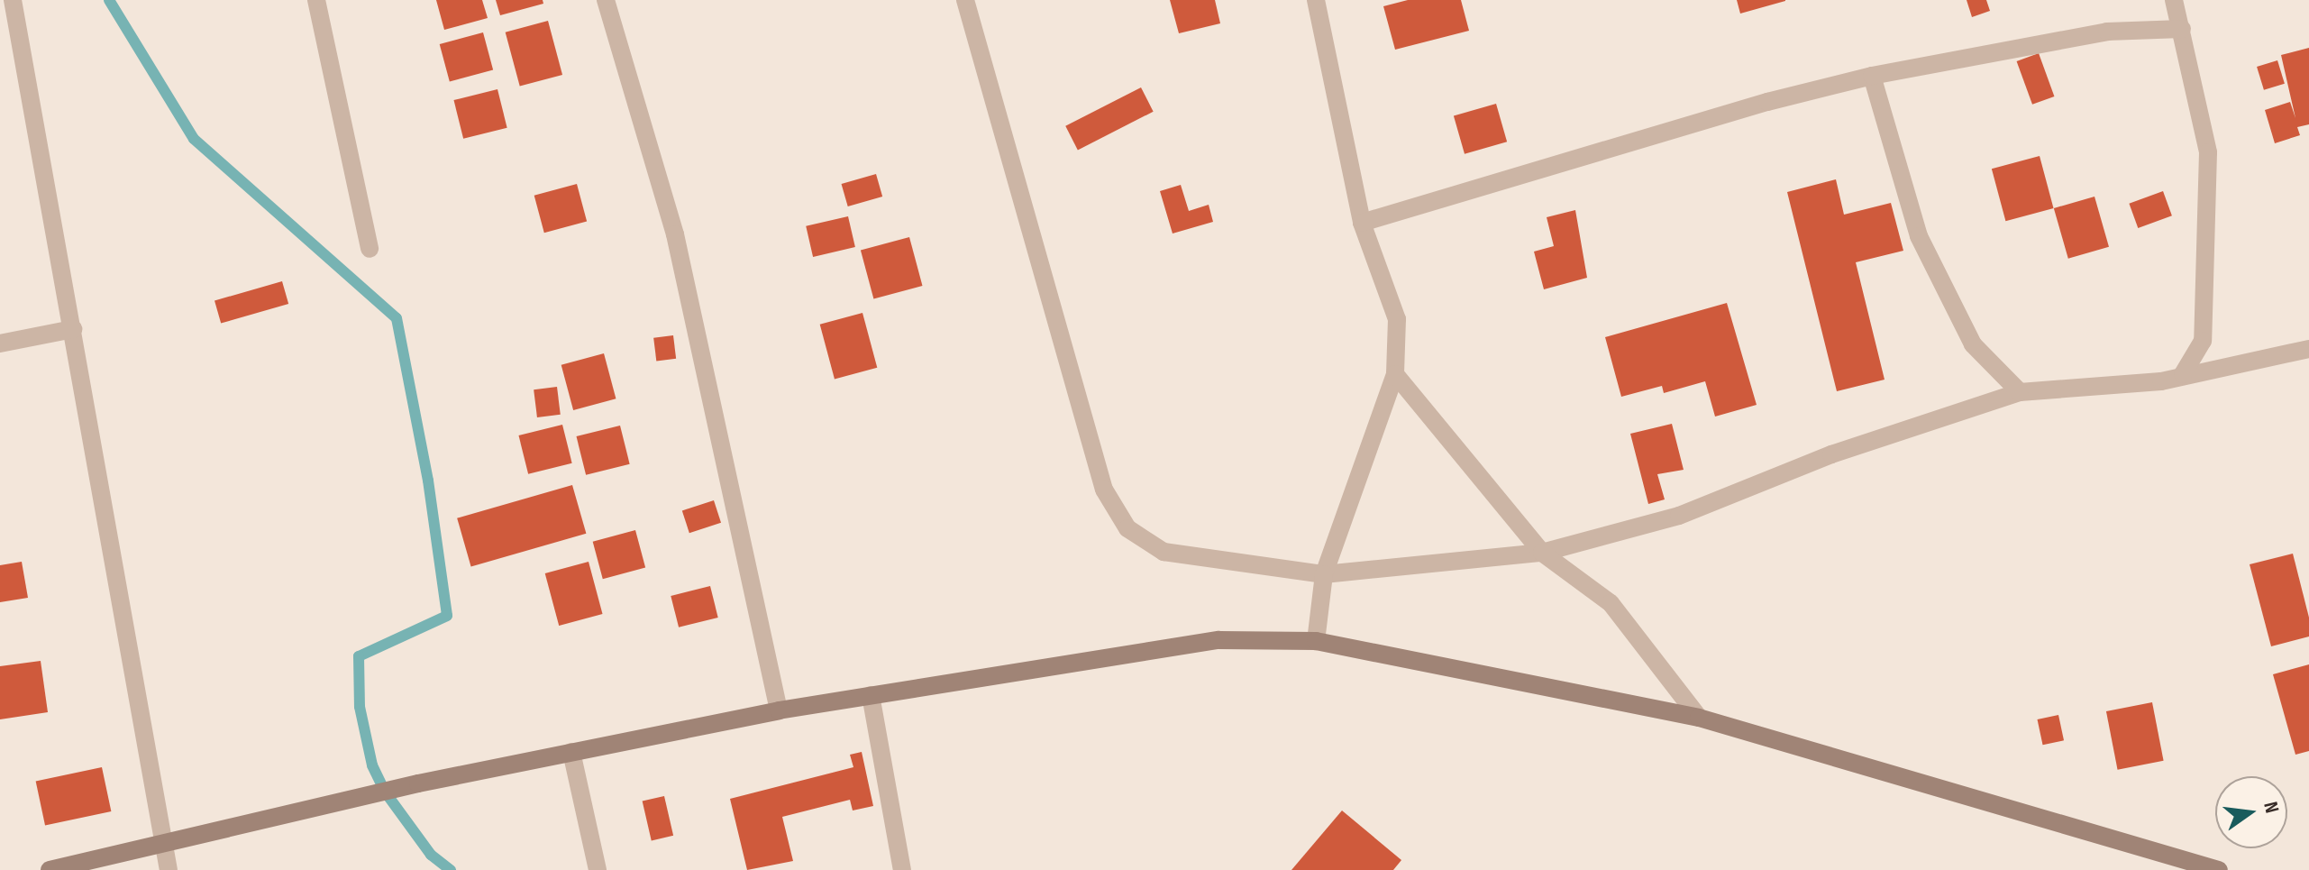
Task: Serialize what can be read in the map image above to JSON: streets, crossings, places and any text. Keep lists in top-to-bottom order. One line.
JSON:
{"north":"right"}
